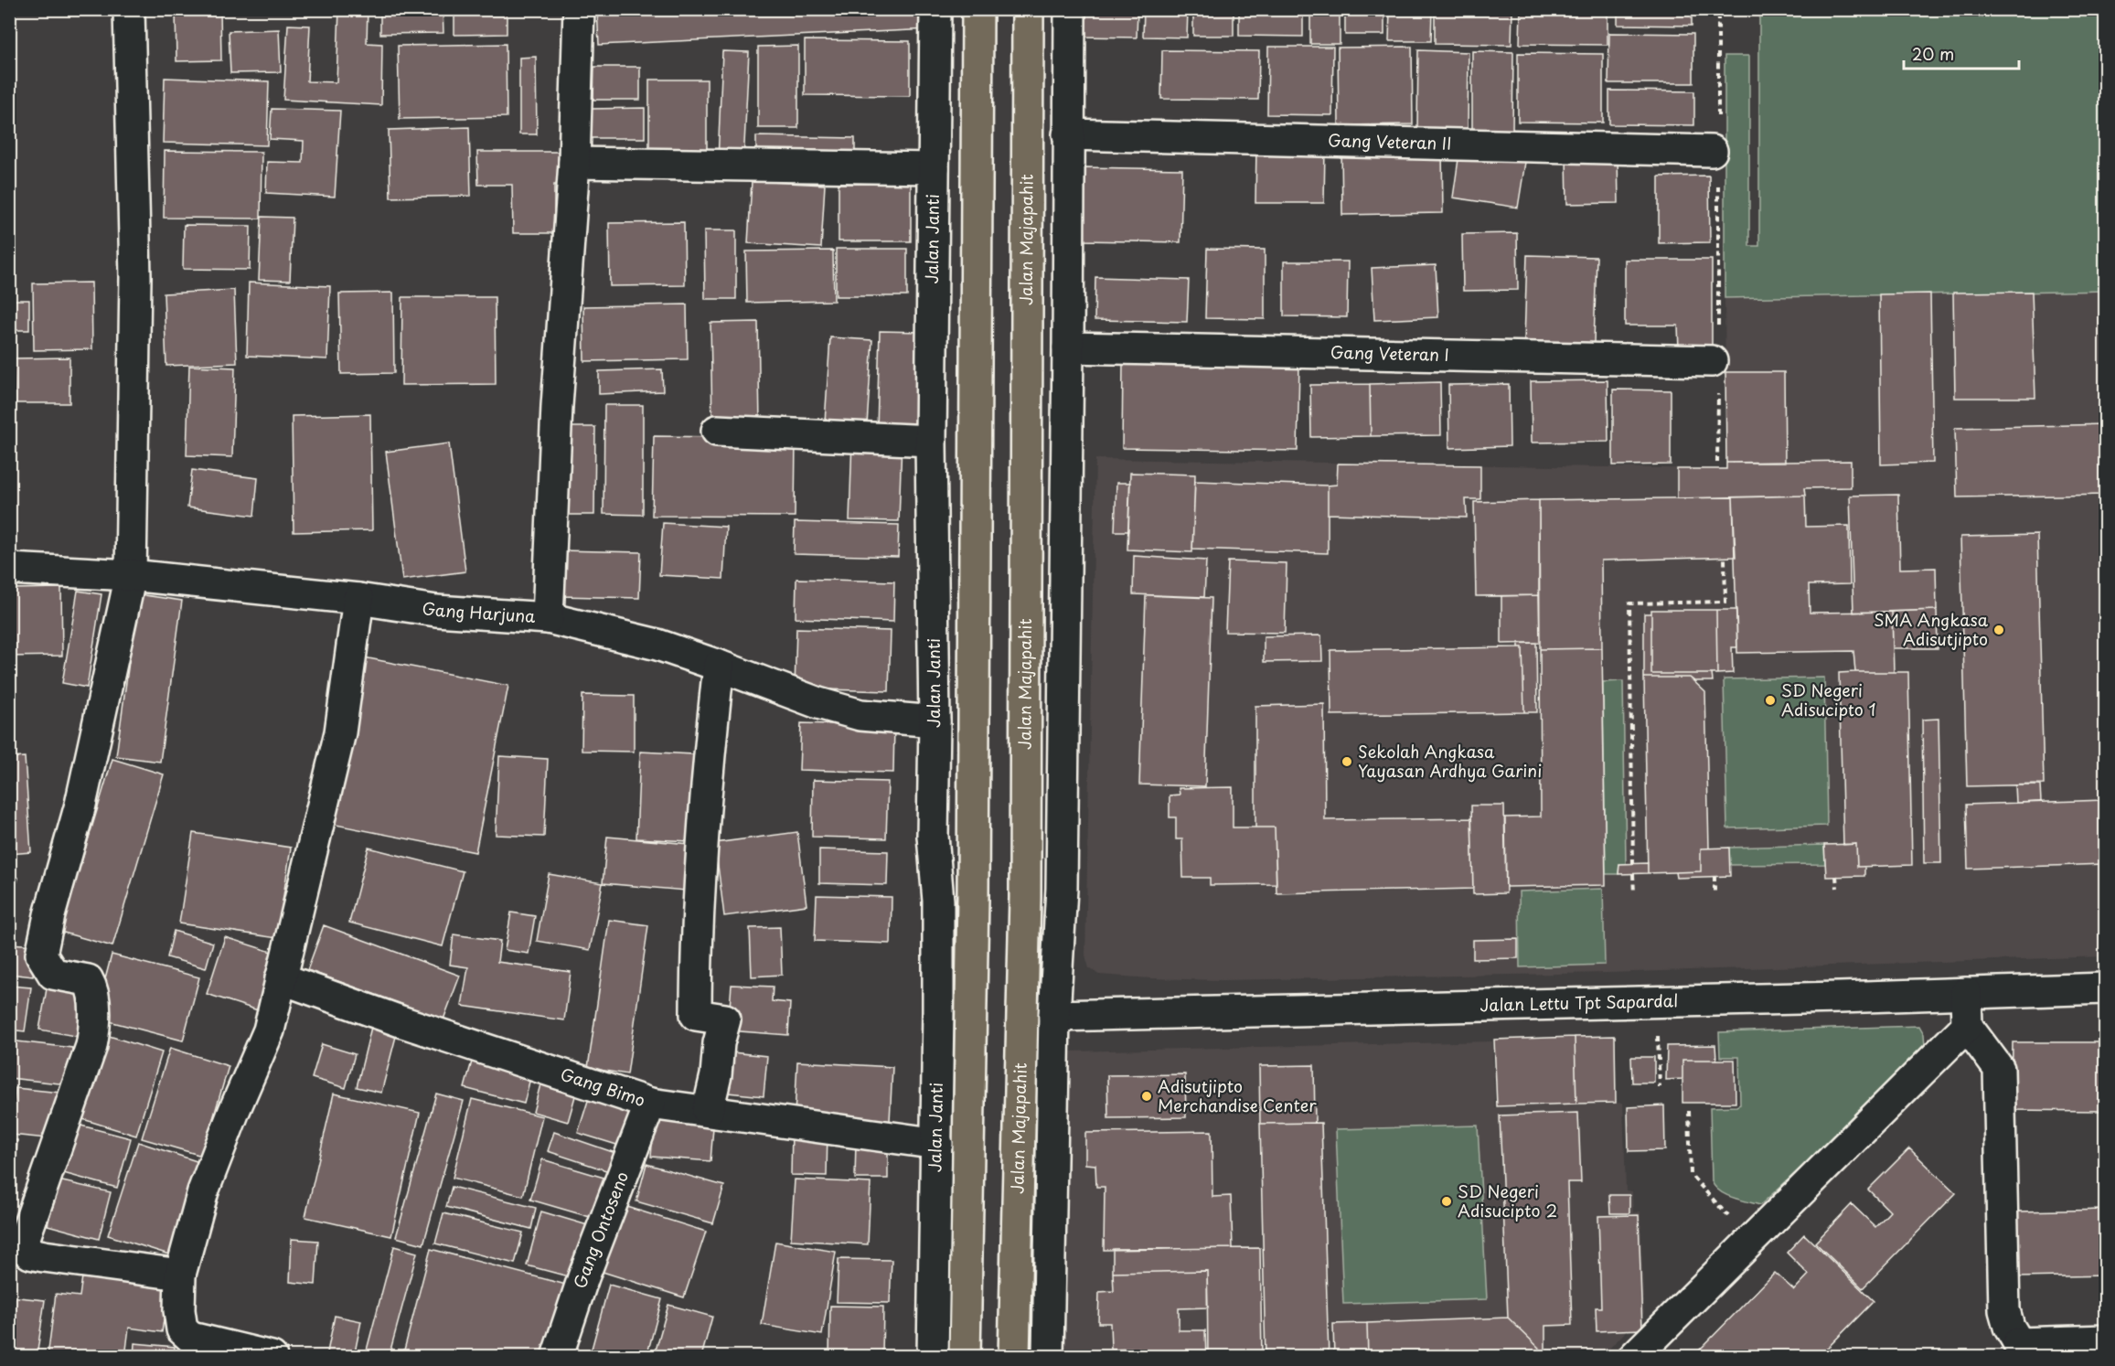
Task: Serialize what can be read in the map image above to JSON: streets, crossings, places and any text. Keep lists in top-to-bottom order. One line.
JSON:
{"streets":{"highway":["Jalan Majapahit"],"street":["Gang Veteran II","Jalan Janti","Gang Veteran I","Gang Harjuna","Jalan Lettu Tpt Sapardal","Gang Bimo","Gang Ontoseno"]},"crossings":[["Jalan Janti","Gang Harjuna"],["Jalan Janti","Gang Bimo"],["Gang Bimo","Gang Ontoseno"]],"places":["SMA Angkasa Adisutjipto","SD Negeri Adisucipto 1","Sekolah Angkasa Yayasan Ardhya Garini","Adisutjipto Merchandise Center","SD Negeri Adisucipto 2"],"scale_bar":"20 m"}
